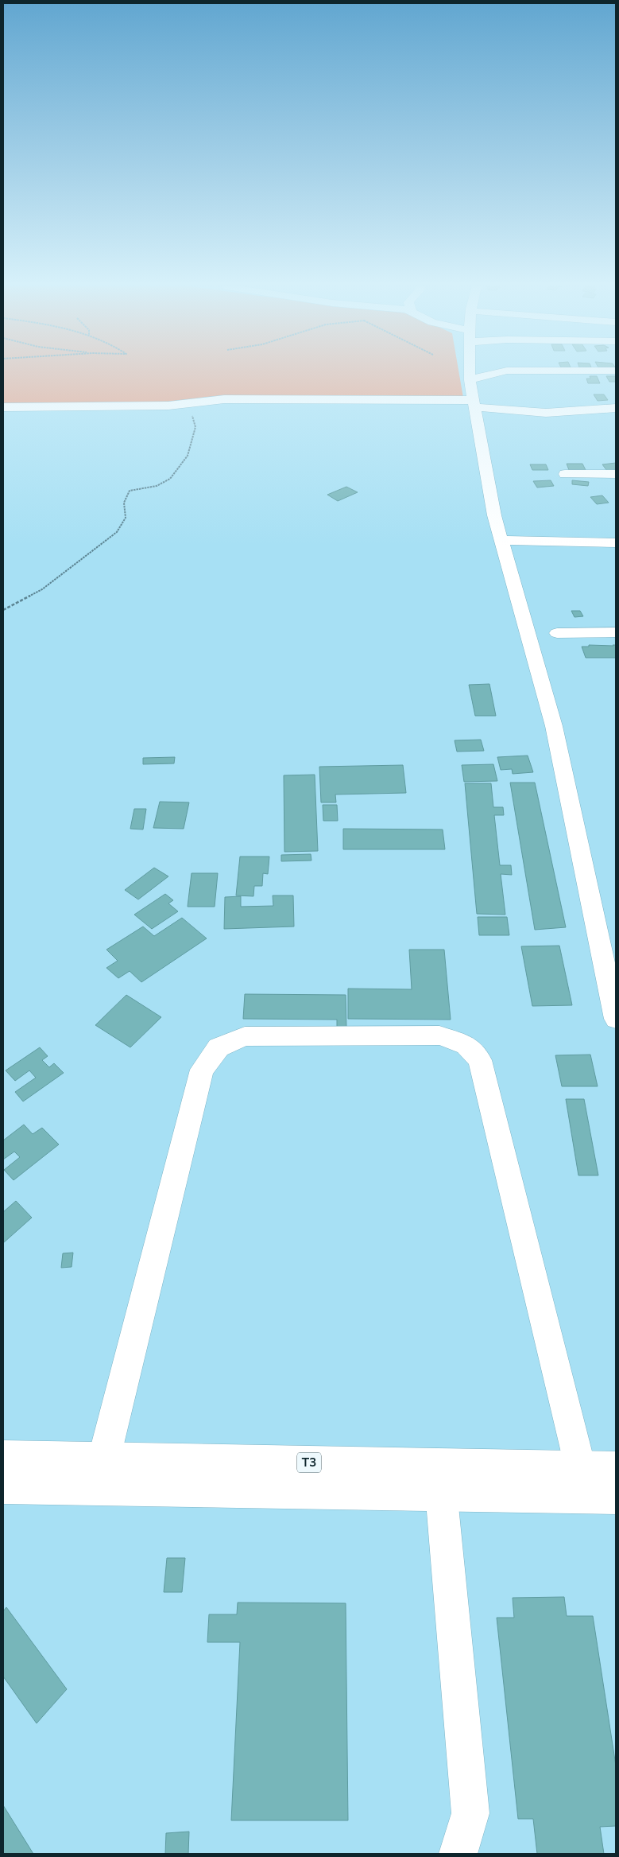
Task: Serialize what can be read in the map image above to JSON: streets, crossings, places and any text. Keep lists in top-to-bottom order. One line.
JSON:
{"streets":{"main road":["T3"]}}
